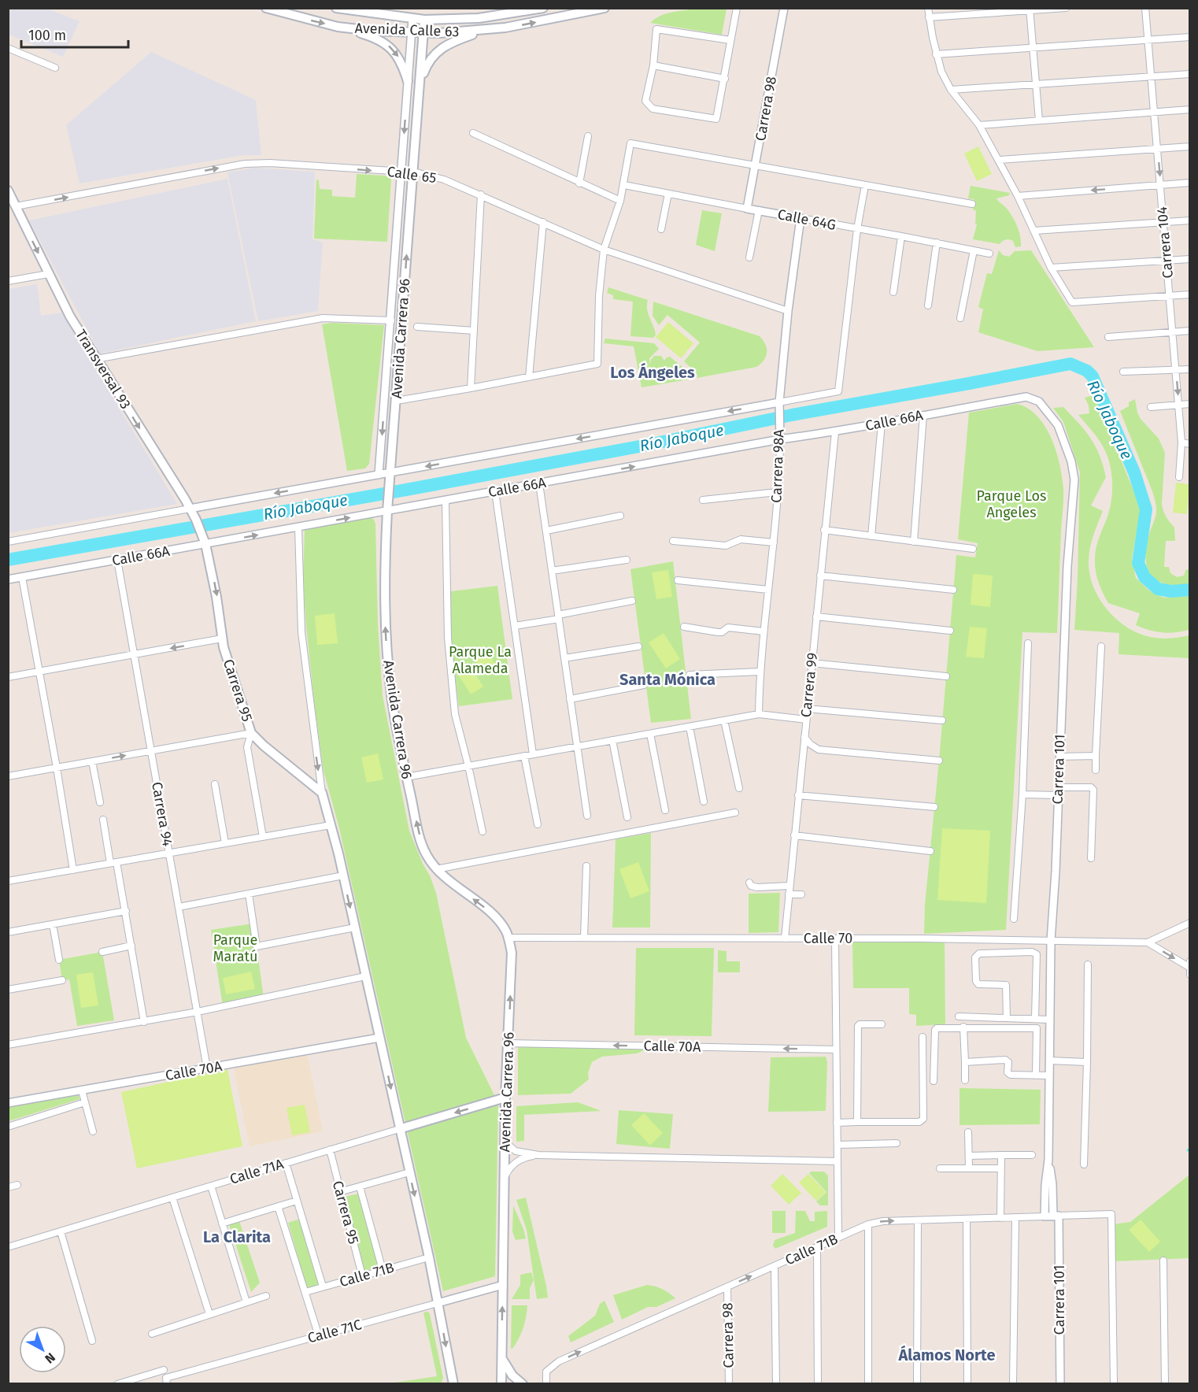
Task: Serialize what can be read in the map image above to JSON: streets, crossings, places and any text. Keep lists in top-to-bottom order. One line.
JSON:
{"streets":{"main road":["Avenida Calle 63","Avenida Carrera 96","Transversal 93","Carrera 95","Calle 71A"],"street":["Carrera 98","Calle 65","Calle 64G","Carrera 104","Calle 66A","Carrera 98A","Carrera 99","Carrera 101","Carrera 94","Calle 70","Calle 70A","Calle 71B","Calle 71C"]},"crossings":[["Avenida Calle 63","Avenida Carrera 96"],["Carrera 98","Calle 64G"],["Carrera 98","Calle 71B"],["Calle 65","Avenida Carrera 96"],["Calle 65","Transversal 93"],["Calle 65","Carrera 98A"],["Calle 64G","Carrera 98A"],["Avenida Carrera 96","Calle 66A"],["Avenida Carrera 96","Calle 70"],["Avenida Carrera 96","Calle 70A"],["Avenida Carrera 96","Calle 71A"],["Avenida Carrera 96","Calle 71C"],["Transversal 93","Calle 66A"],["Transversal 93","Carrera 95"],["Calle 66A","Carrera 98A"],["Calle 66A","Carrera 99"],["Calle 66A","Carrera 95"],["Calle 66A","Carrera 101"],["Calle 66A","Carrera 94"],["Carrera 99","Calle 70"],["Carrera 95","Calle 71A"],["Carrera 95","Calle 71B"],["Carrera 101","Calle 70"],["Carrera 101","Calle 71B"],["Carrera 94","Calle 70A"]],"one_way":["Calle 65","Transversal 93","Calle 70A"],"districts":["Los Ángeles","Santa Mónica","La Clarita","Álamos Norte"],"water":["Río Jaboque"],"parks":["Parque Los Angeles","Parque La Alameda","Parque Maratú"],"scale_bar":"100 m","north":"bottom right"}
